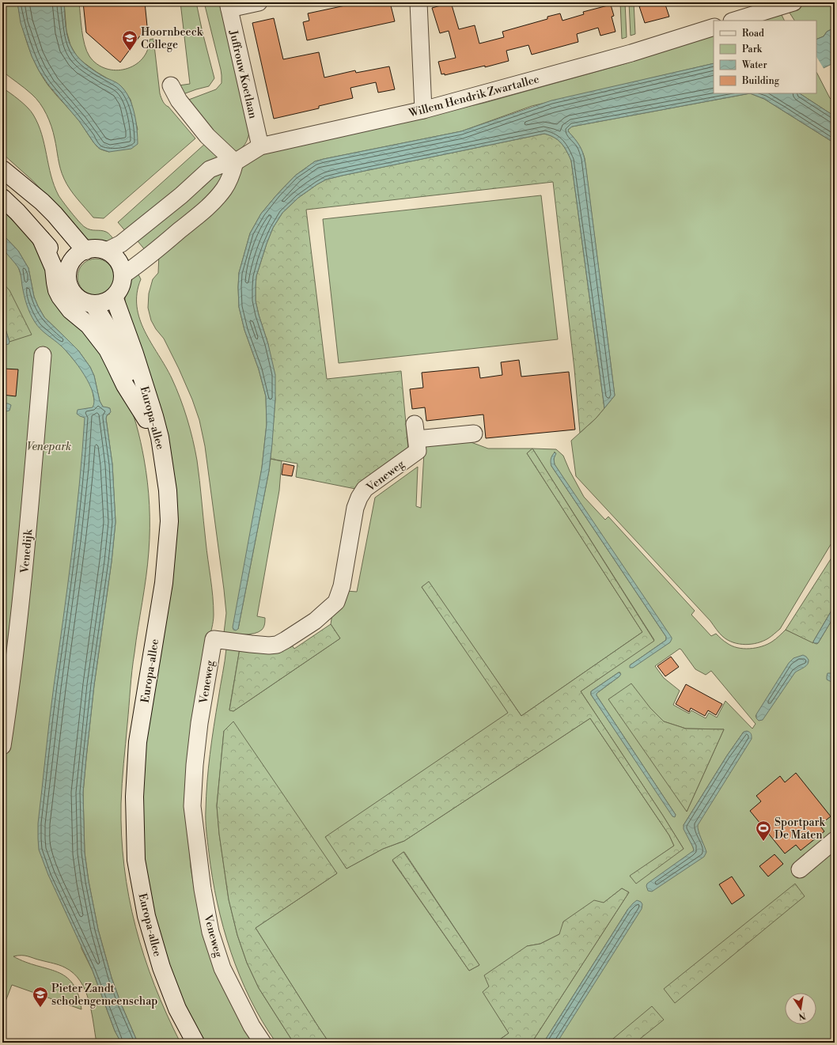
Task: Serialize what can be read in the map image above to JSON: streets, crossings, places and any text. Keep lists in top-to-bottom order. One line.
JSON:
{"streets":{"main road":["Europa-allee"],"street":["Juffrouw Koetlaan","Willem Hendrik Zwartallee","Veneweg","Venedijk"]},"crossings":[["Juffrouw Koetlaan","Willem Hendrik Zwartallee"],["Willem Hendrik Zwartallee","Europa-allee"]],"parks":["Venepark"],"places":{"school or university":["Hoornbeeck College","Pieter Zandt scholengemeenschap"],"sports":["Sportpark De Maten"]},"legend":["Road","Park","Water","Building"],"north":"bottom"}
